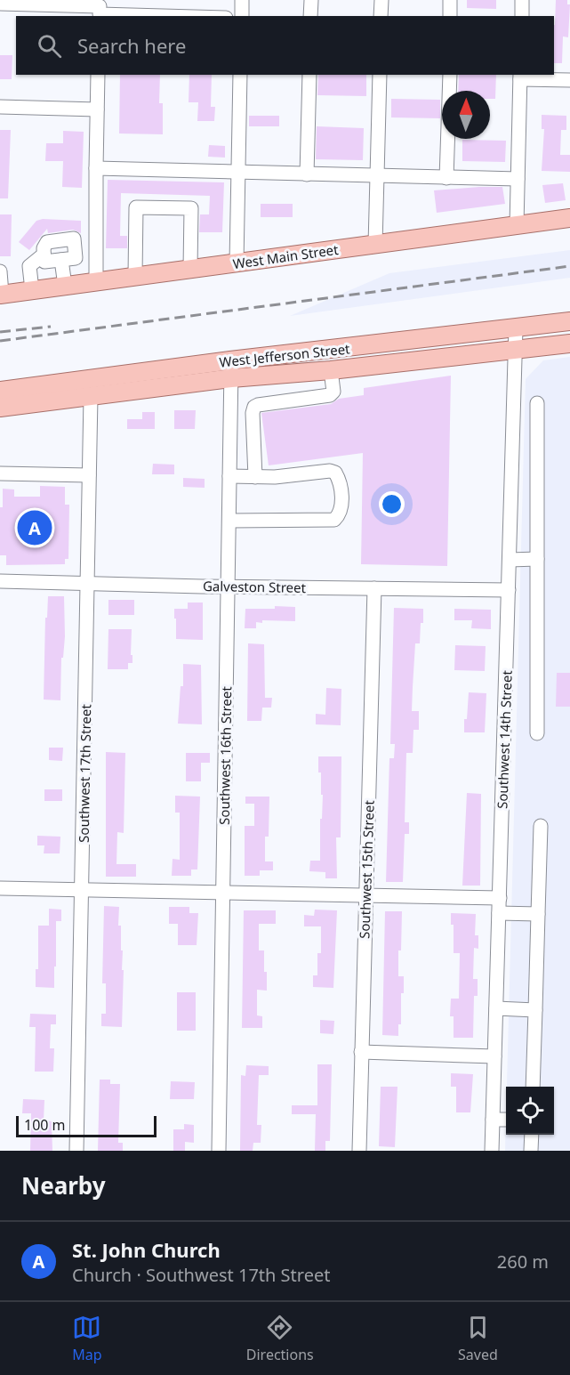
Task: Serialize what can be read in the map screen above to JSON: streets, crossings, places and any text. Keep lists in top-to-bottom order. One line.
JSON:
{"streets":{"main road":["West Main Street","West Jefferson Street"],"street":["Galveston Street","Southwest 14th Street","Southwest 16th Street","Southwest 17th Street","Southwest 15th Street"]},"crossings":[["West Jefferson Street","Southwest 14th Street"],["West Jefferson Street","Southwest 16th Street"],["West Jefferson Street","Southwest 17th Street"],["Galveston Street","Southwest 14th Street"],["Galveston Street","Southwest 16th Street"],["Galveston Street","Southwest 17th Street"],["Galveston Street","Southwest 15th Street"]],"scale_bar":"100 m","north":"top","page":{"search":"Search here","pins":"A","scale":"100 m","heading":"Nearby","list":[{"mark":"A","name":"St. John Church","note":"Church · Southwest 17th Street","value":"260 m"}],"nav":["Map","Directions","Saved"]}}
